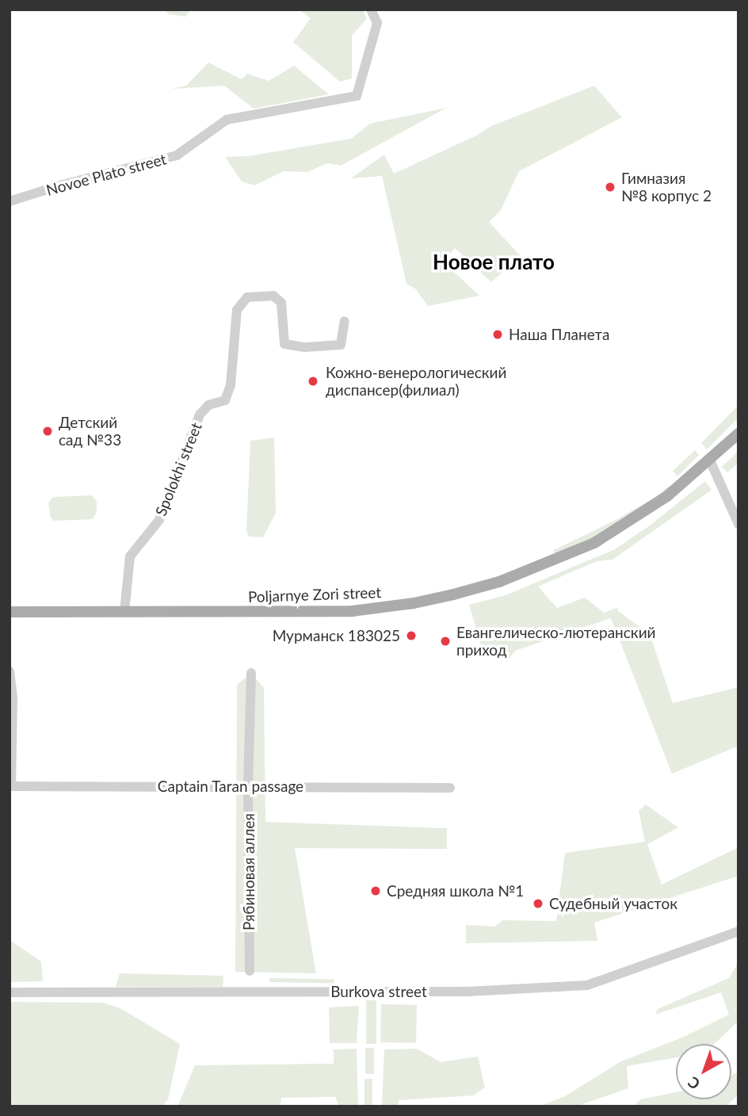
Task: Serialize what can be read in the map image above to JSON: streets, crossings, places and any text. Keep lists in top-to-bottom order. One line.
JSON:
{"streets":{"main road":["Poljarnye Zori street"],"street":["Spolokhi street","Captain Taran passage","Рябиновая аллея","Burkova street"]},"crossings":[["Spolokhi street","Poljarnye Zori street"],["Captain Taran passage","Рябиновая аллея"]],"districts":["Новое плато"],"places":["Гимназия №8 корпус 2","Наша Планета","Кожно-венерологический диспансер(филиал)","Детский сад №33","Мурманск 183025","Евангелическо-лютеранский приход","Средняя школа №1","Судебный участок"],"north":"bottom left"}
